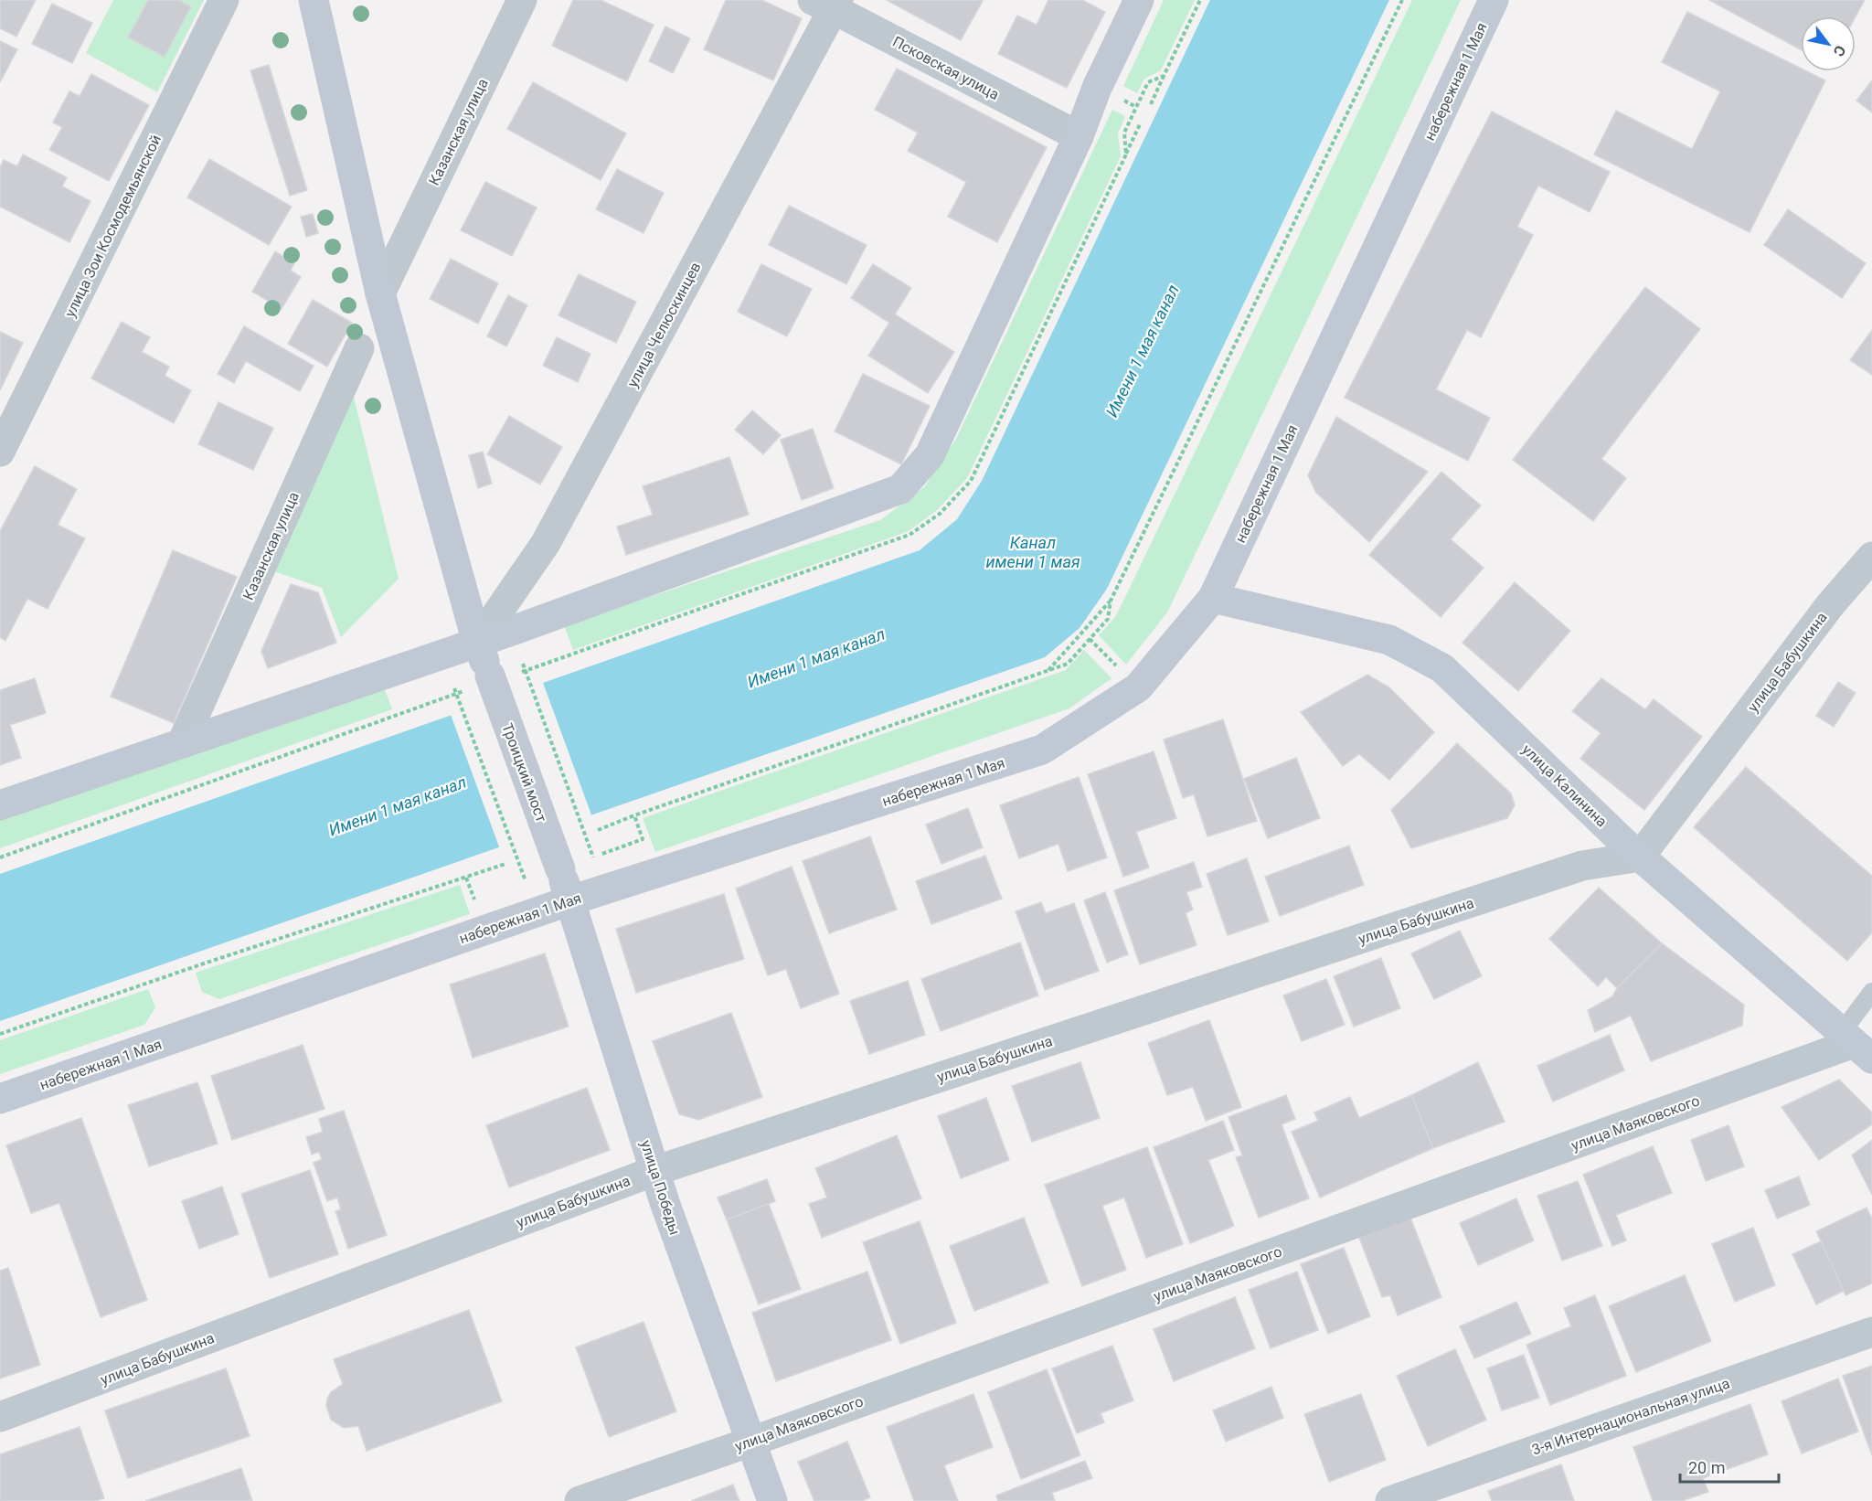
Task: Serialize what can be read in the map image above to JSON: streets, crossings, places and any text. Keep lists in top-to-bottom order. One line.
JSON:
{"streets":{"main road":["набережная 1 Мая","Троицкий мост","улица Калинина","улица Победы"],"street":["Псковская улица","Казанская улица","улица Зои Космодемьянской","улица Челюскинцев","улица Бабушкина","улица Маяковского","3-я Интернациональная улица"]},"crossings":[["Псковская улица","улица Челюскинцев"],["набережная 1 Мая","улица Калинина"],["набережная 1 Мая","улица Победы"],["Казанская улица","Троицкий мост"],["улица Челюскинцев","Троицкий мост"],["улица Бабушкина","улица Калинина"],["улица Бабушкина","улица Победы"],["Троицкий мост","улица Победы"],["улица Калинина","улица Маяковского"],["улица Маяковского","улица Победы"]],"water":["Имени 1 мая канал","Канал имени 1 мая"],"scale_bar":"20 m","north":"bottom right"}
